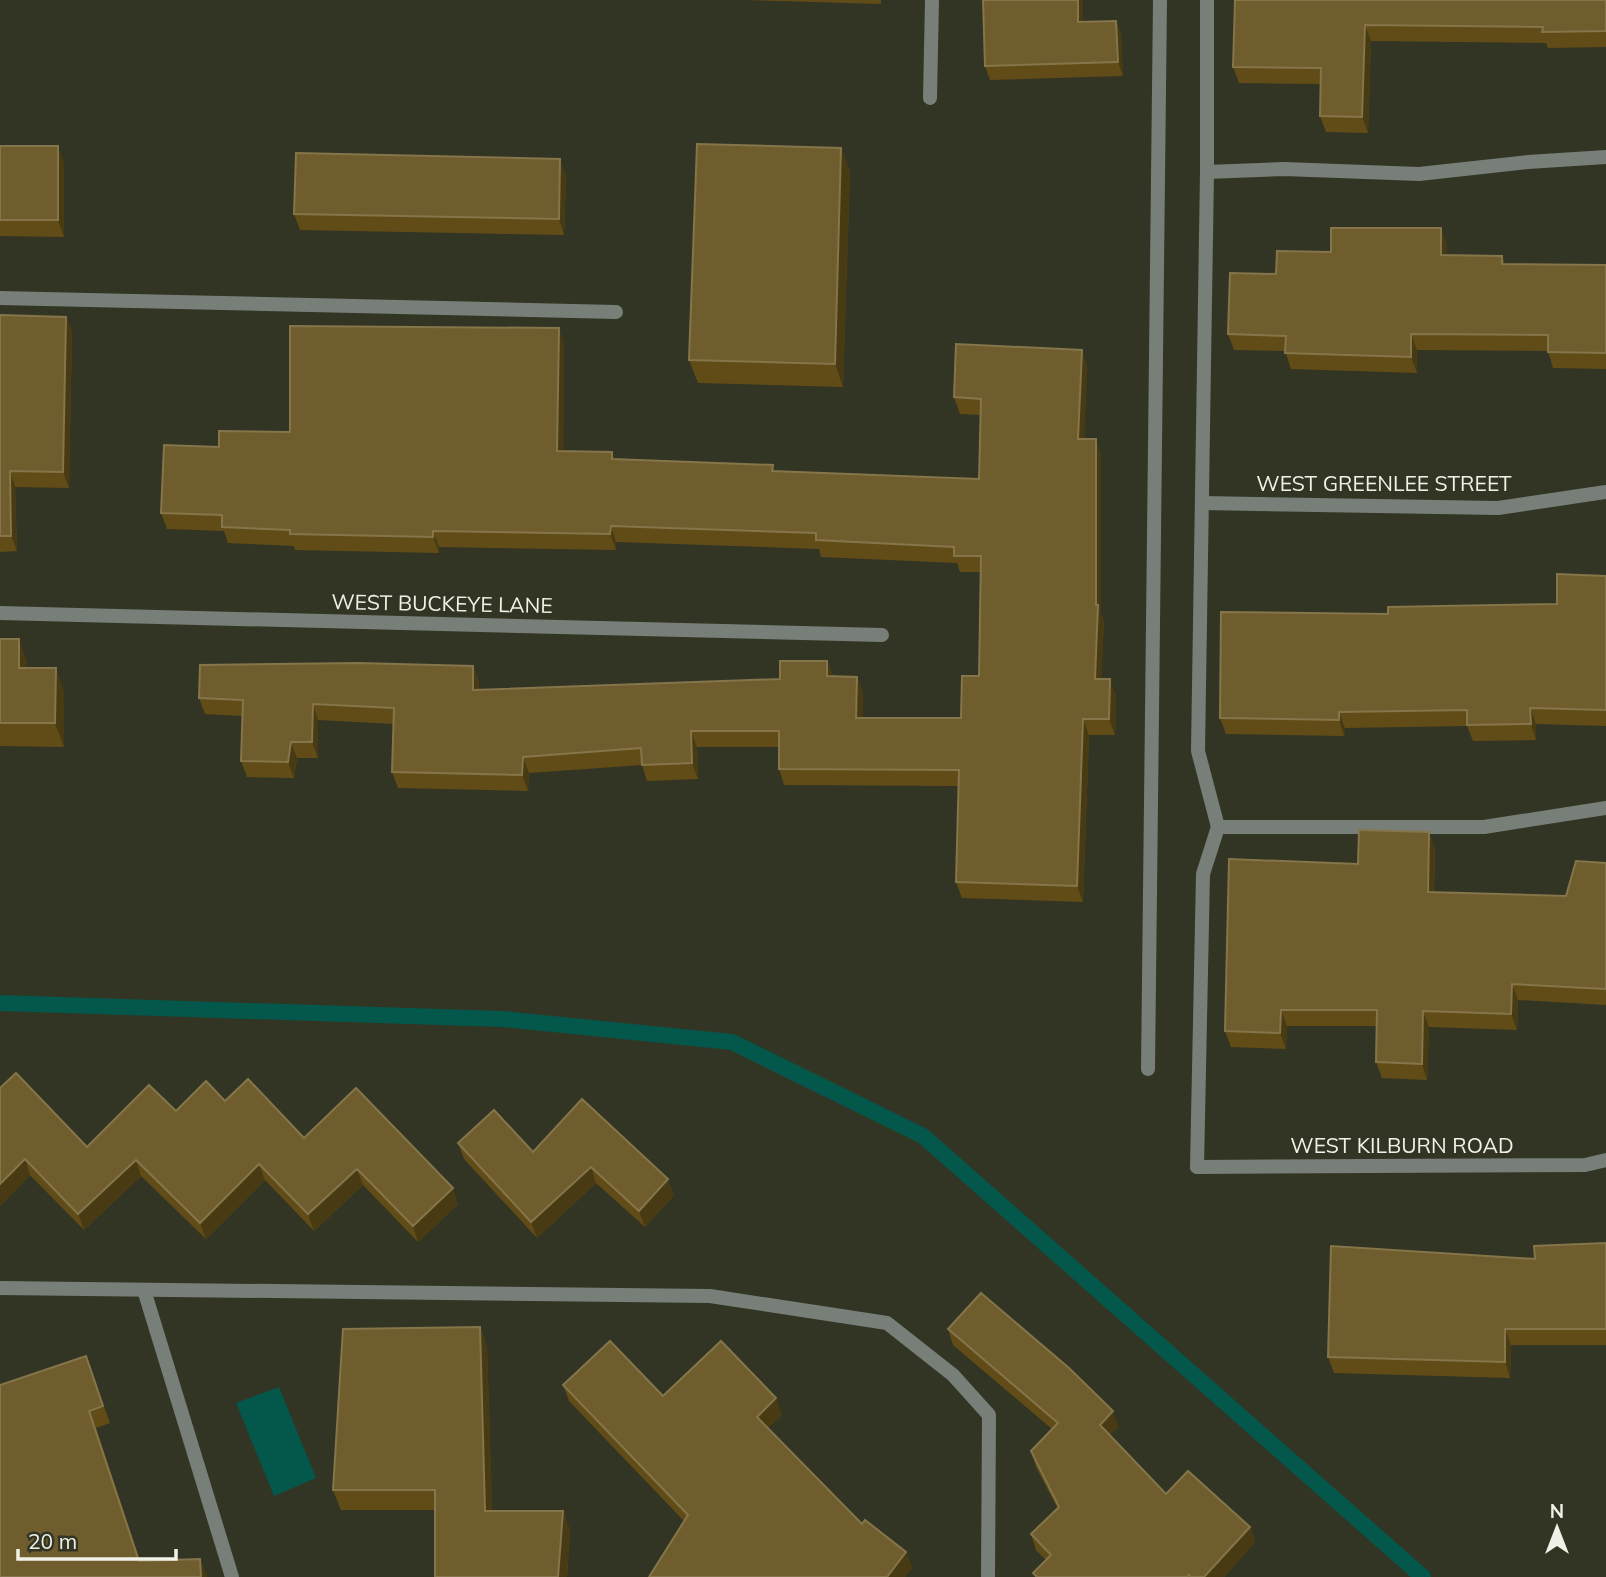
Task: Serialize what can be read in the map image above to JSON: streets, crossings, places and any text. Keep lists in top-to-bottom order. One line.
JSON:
{"streets":{"street":["WEST GREENLEE STREET","WEST BUCKEYE LANE","WEST KILBURN ROAD"]},"scale_bar":"20 m","north":"top"}
